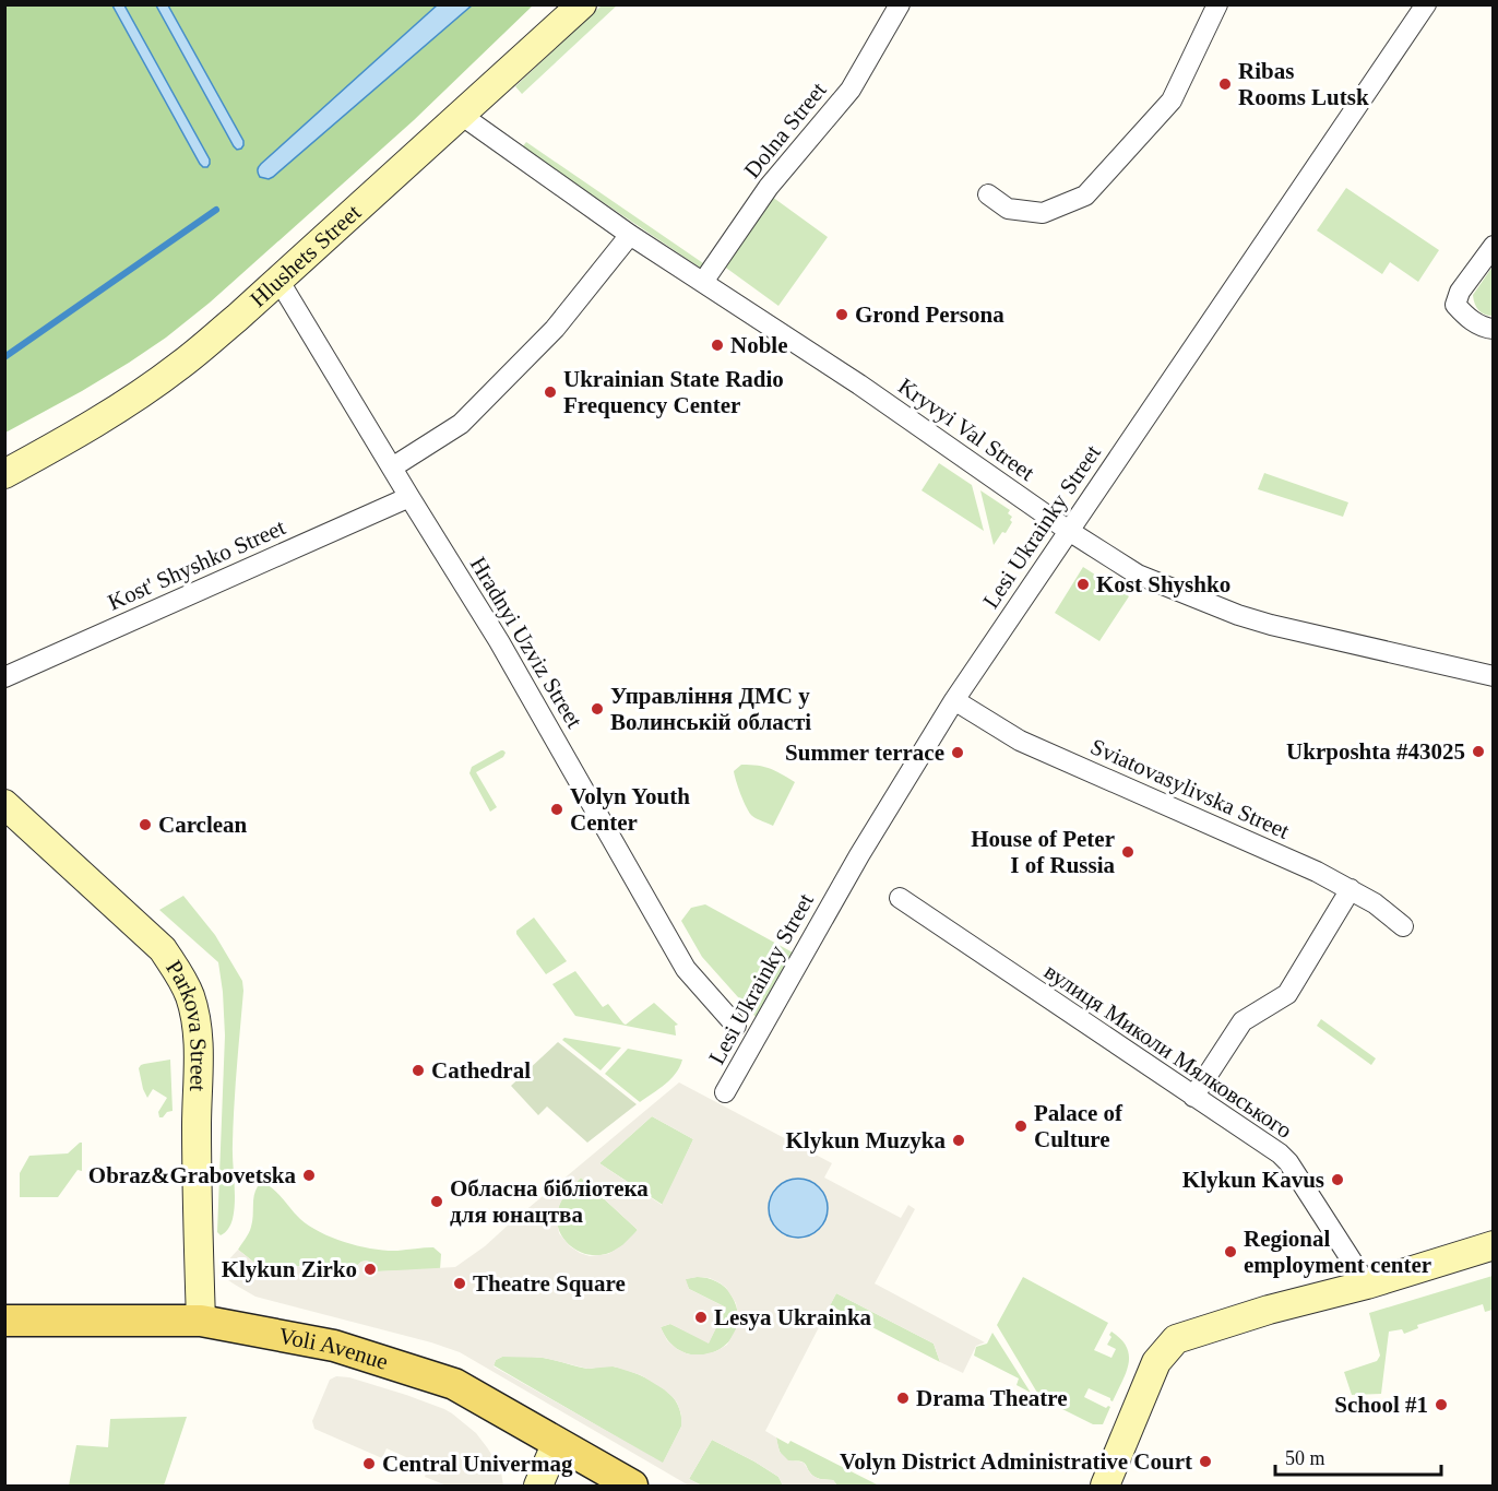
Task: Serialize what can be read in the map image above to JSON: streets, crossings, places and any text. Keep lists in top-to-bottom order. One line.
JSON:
{"streets":{"main road":["Hlushets Street","Parkova Street","Voli Avenue"],"street":["Dolna Street","Kryvyi Val Street","Lesi Ukrainky Street","Kost' Shyshko Street","Hradnyi Uzviz Street","Sviatovasylivska Street","вулиця Миколи Мялковського"]},"crossings":[["Dolna Street","Kryvyi Val Street"],["Hlushets Street","Kryvyi Val Street"],["Hlushets Street","Hradnyi Uzviz Street"],["Kryvyi Val Street","Lesi Ukrainky Street"],["Lesi Ukrainky Street","Sviatovasylivska Street"],["Kost' Shyshko Street","Hradnyi Uzviz Street"],["Parkova Street","Voli Avenue"]],"places":["Ribas Rooms Lutsk","Grond Persona","Noble","Ukrainian State Radio Frequency Center","Kost Shyshko","Управління ДМС у Волинській області","Ukrposhta #43025","Summer terrace","Volyn Youth Center","Carclean","House of Peter I of Russia","Cathedral","Palace of Culture","Klykun Muzyka","Obraz&Grabovetska","Klykun Kavus","Обласна бібліотека для юнацтва","Regional employment center","Klykun Zirko","Theatre Square","Lesya Ukrainka","Drama Theatre","School #1","Volyn District Administrative Court","Central Univermag"],"scale_bar":"50 m"}
